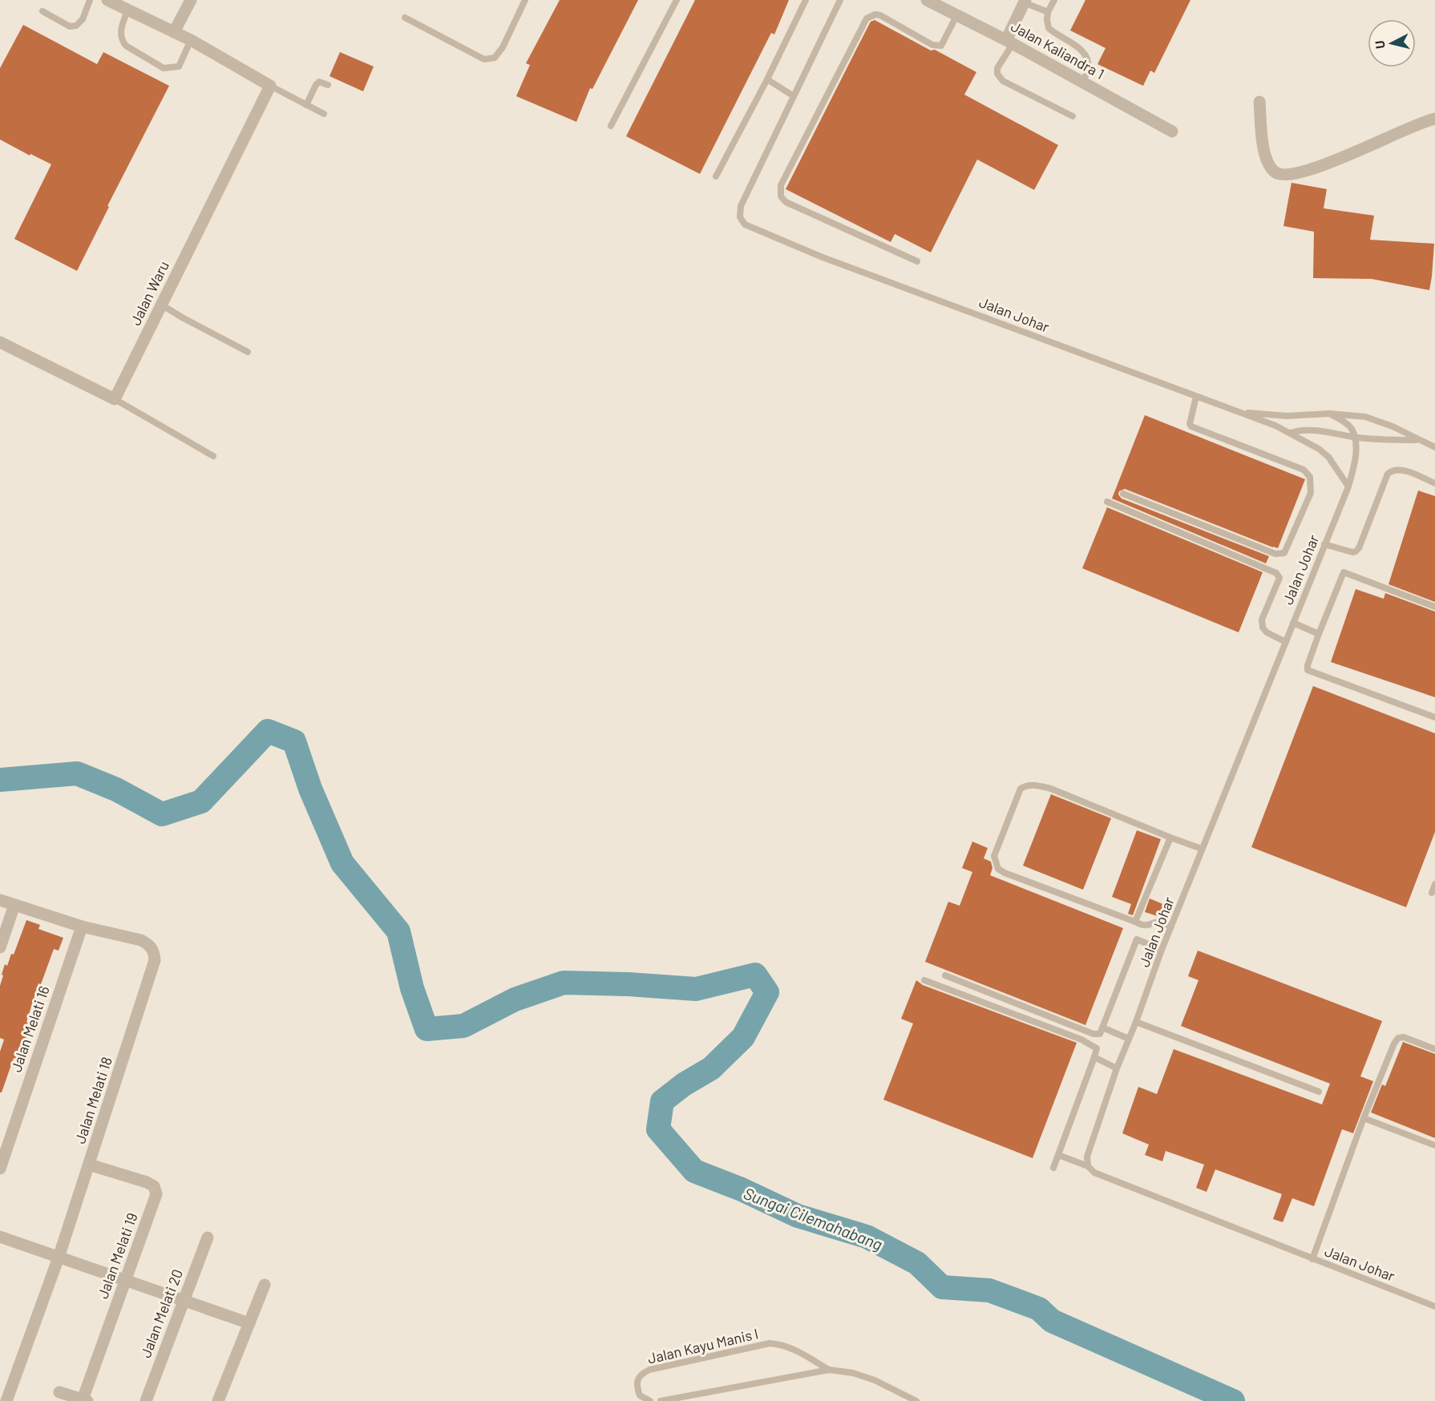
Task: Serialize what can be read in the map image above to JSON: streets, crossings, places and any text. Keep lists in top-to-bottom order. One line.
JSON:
{"streets":{"street":["Jalan Kaliandra 1","Jalan Waru","Jalan Melati 16","Jalan Melati 18","Jalan Melati 19","Jalan Melati 20"],"lane":["Jalan Johar","Jalan Kayu Manis I"]},"crossings":[["Jalan Melati 16","Jalan Melati 18"],["Jalan Melati 18","Jalan Melati 19"]],"water":["Sungai Cilemahabang"],"north":"left"}
